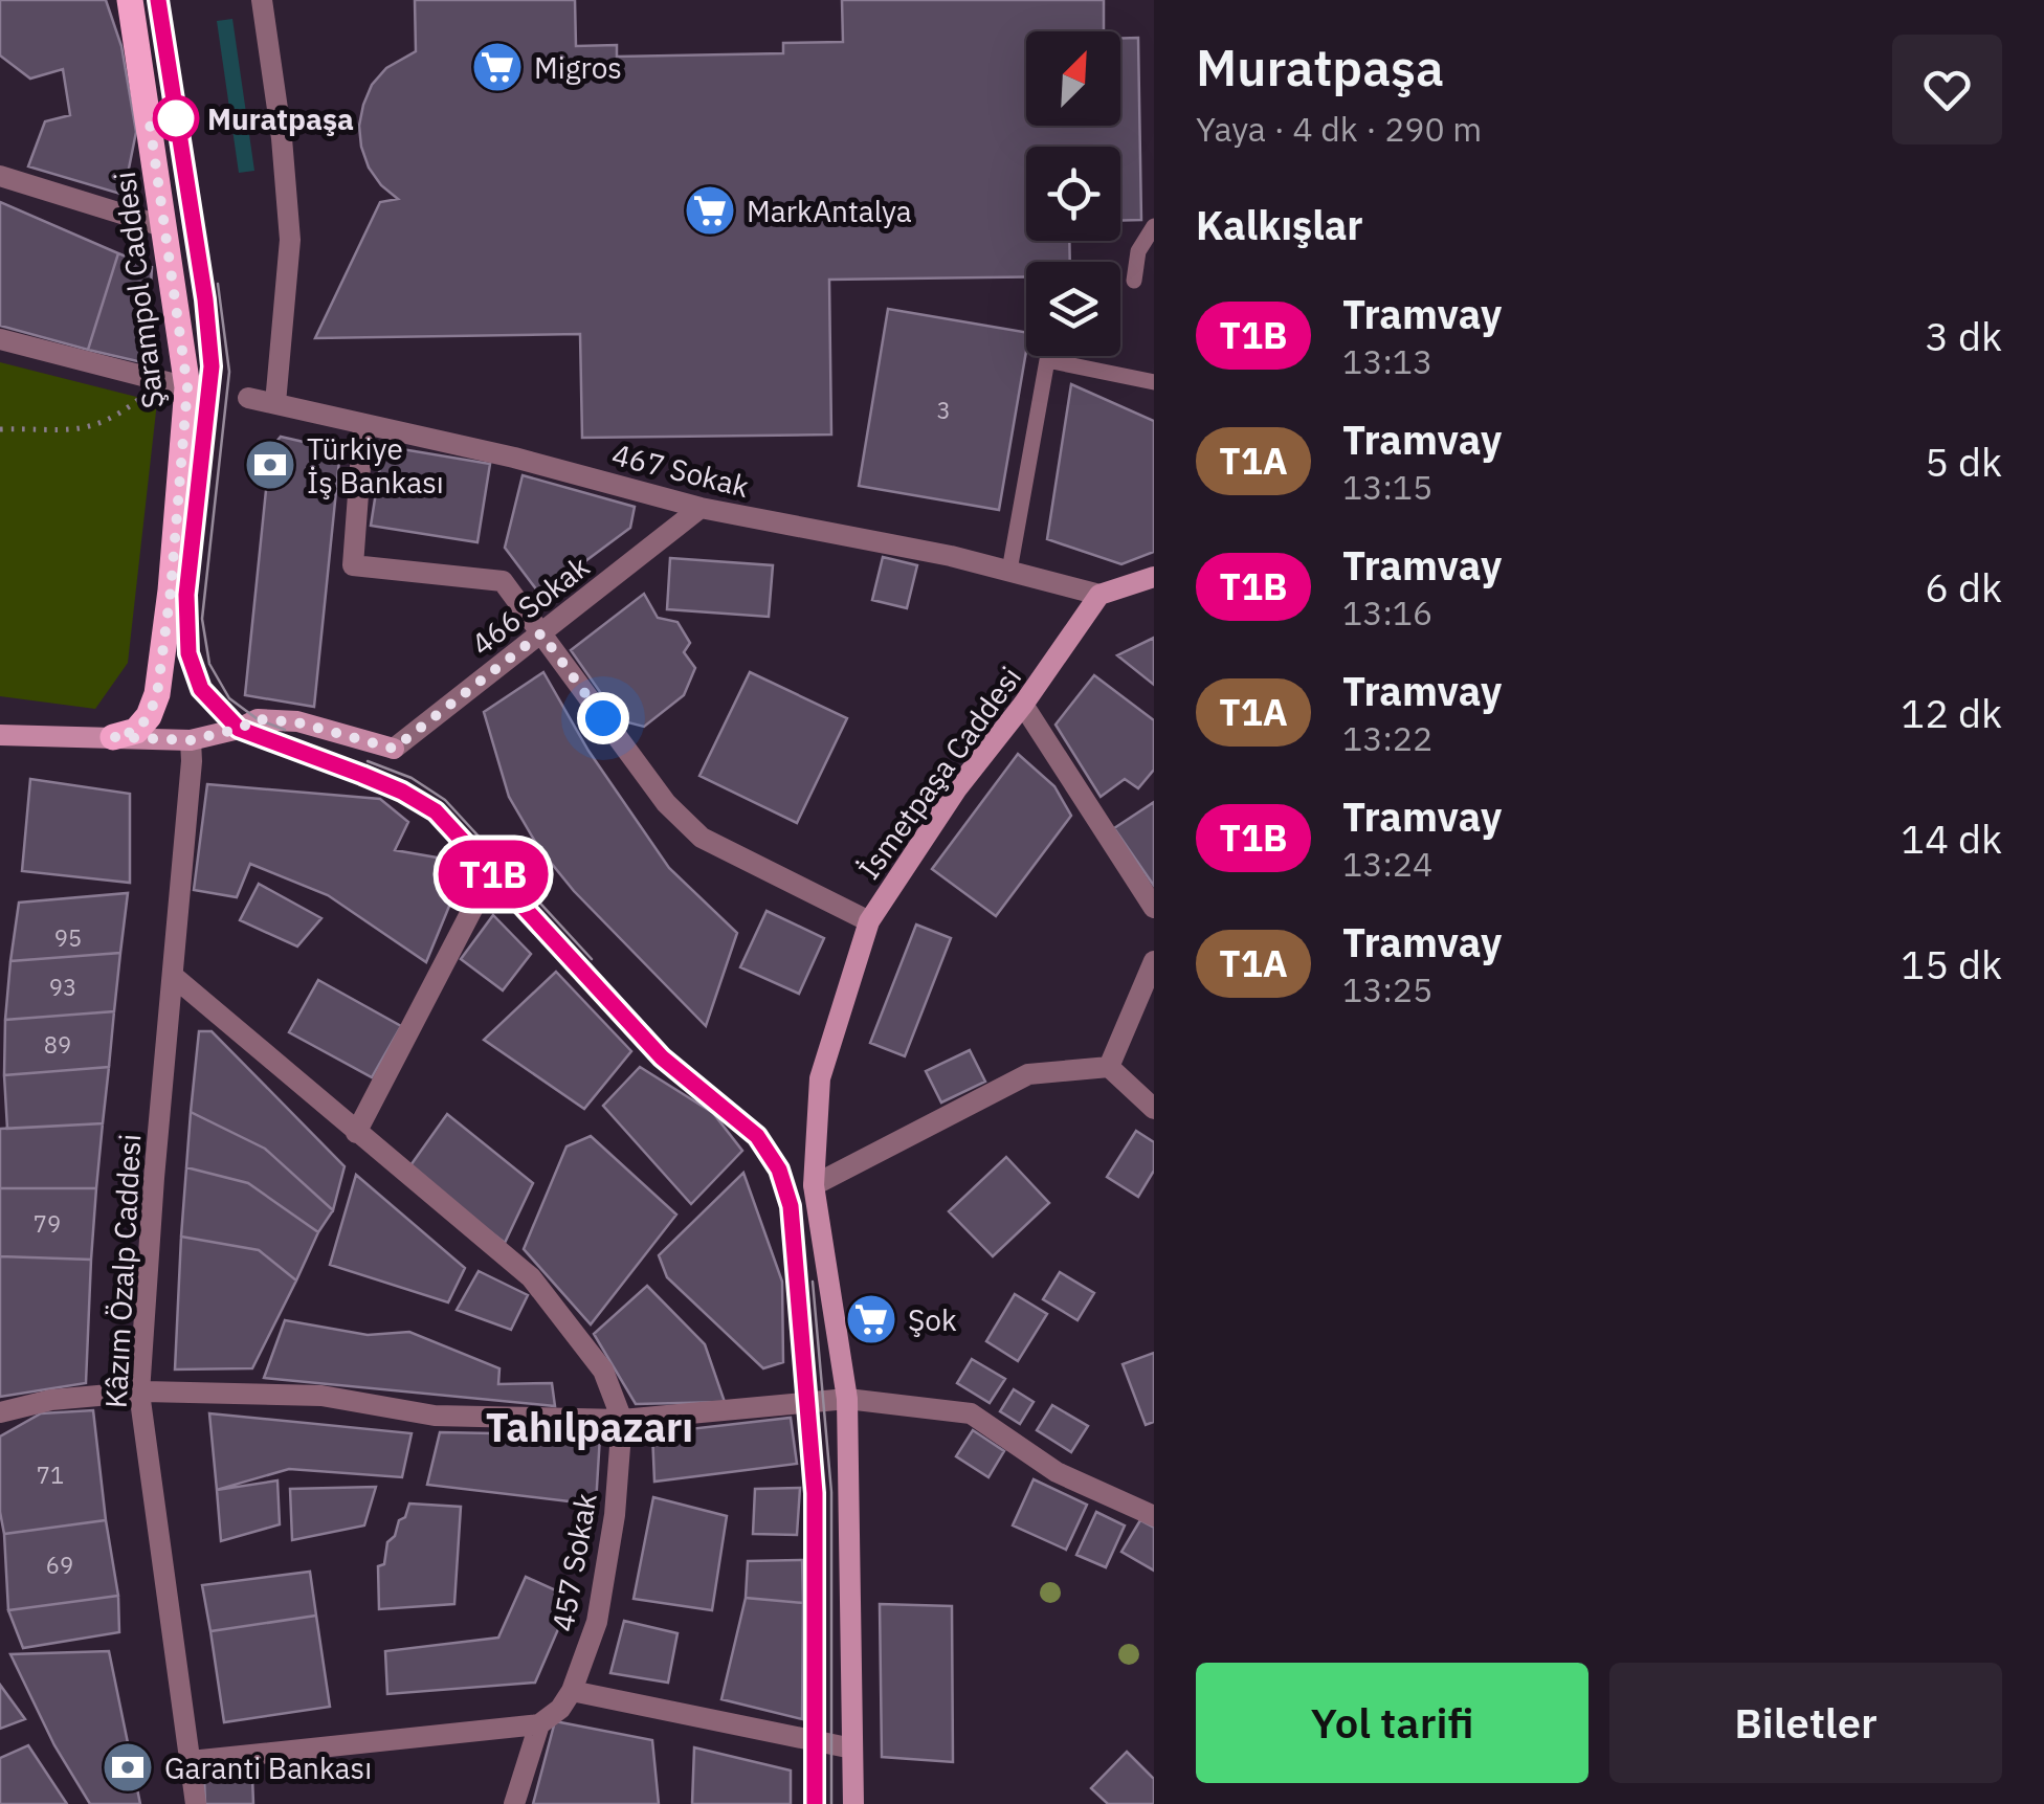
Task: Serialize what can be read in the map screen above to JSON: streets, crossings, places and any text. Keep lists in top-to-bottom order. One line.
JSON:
{"streets":{"main road":["Şarampol Caddesi"],"street":["467 Sokak","466 Sokak","İsmetpaşa Caddesi","Kâzım Özalp Caddesi","457 Sokak"]},"crossings":[["467 Sokak","466 Sokak"],["467 Sokak","İsmetpaşa Caddesi"],["466 Sokak","Kâzım Özalp Caddesi"]],"districts":["Tahılpazarı"],"places":{"supermarket":["Migros","MarkAntalya","Şok"],"other":["Muratpaşa"],"bank":["Türkiye İş Bankası","Garanti Bankası"]},"lines":["tram line T1B"],"house_numbers":["3","95","93","89","79","71","69"],"north":"top right","page":{"on_map":"T1B","heading":[["Muratpaşa","Yaya · 4 dk · 290 m"],"Kalkışlar"],"list":[{"mark":"T1B","name":"Tramvay","note":"13:13","value":"3 dk"},{"mark":"T1A","name":"Tramvay","note":"13:15","value":"5 dk"},{"mark":"T1B","name":"Tramvay","note":"13:16","value":"6 dk"},{"mark":"T1A","name":"Tramvay","note":"13:22","value":"12 dk"},{"mark":"T1B","name":"Tramvay","note":"13:24","value":"14 dk"},{"mark":"T1A","name":"Tramvay","note":"13:25","value":"15 dk"}],"buttons":["Yol tarifi","Biletler"]}}
